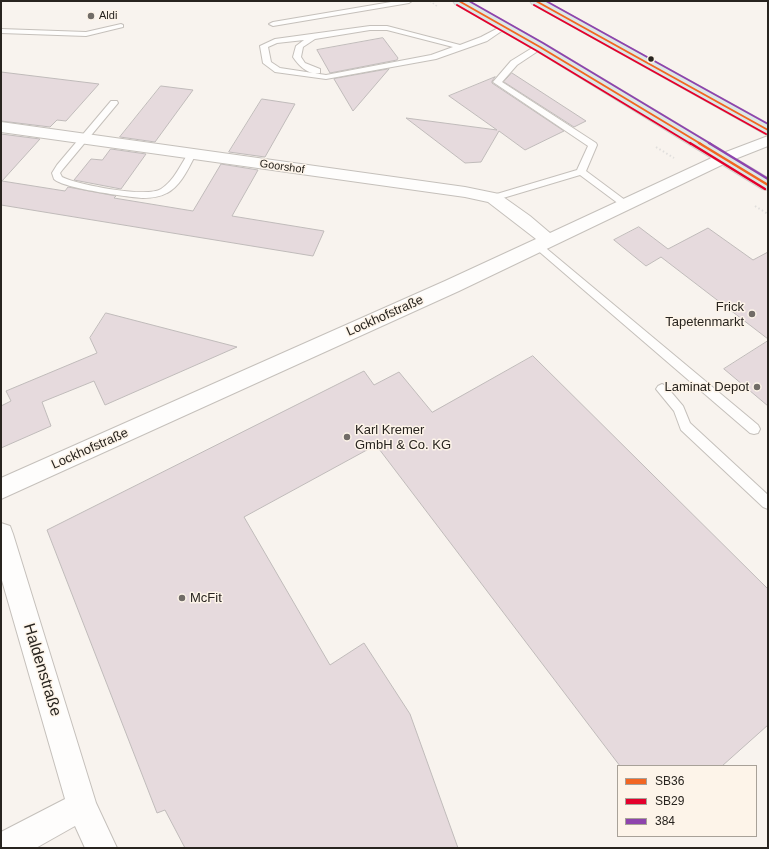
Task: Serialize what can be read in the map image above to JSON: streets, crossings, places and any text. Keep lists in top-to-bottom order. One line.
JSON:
{"streets":{"street":["Goorshof","Lockhofstraße","Haldenstraße"]},"crossings":[["Goorshof","Lockhofstraße"]],"places":["Aldi","Frick Tapetenmarkt","Laminat Depot","Karl Kremer GmbH & Co. KG","McFit"],"lines":["transit line SB36","transit line 384","transit line SB29"],"legend":["SB36","SB29","384"]}
